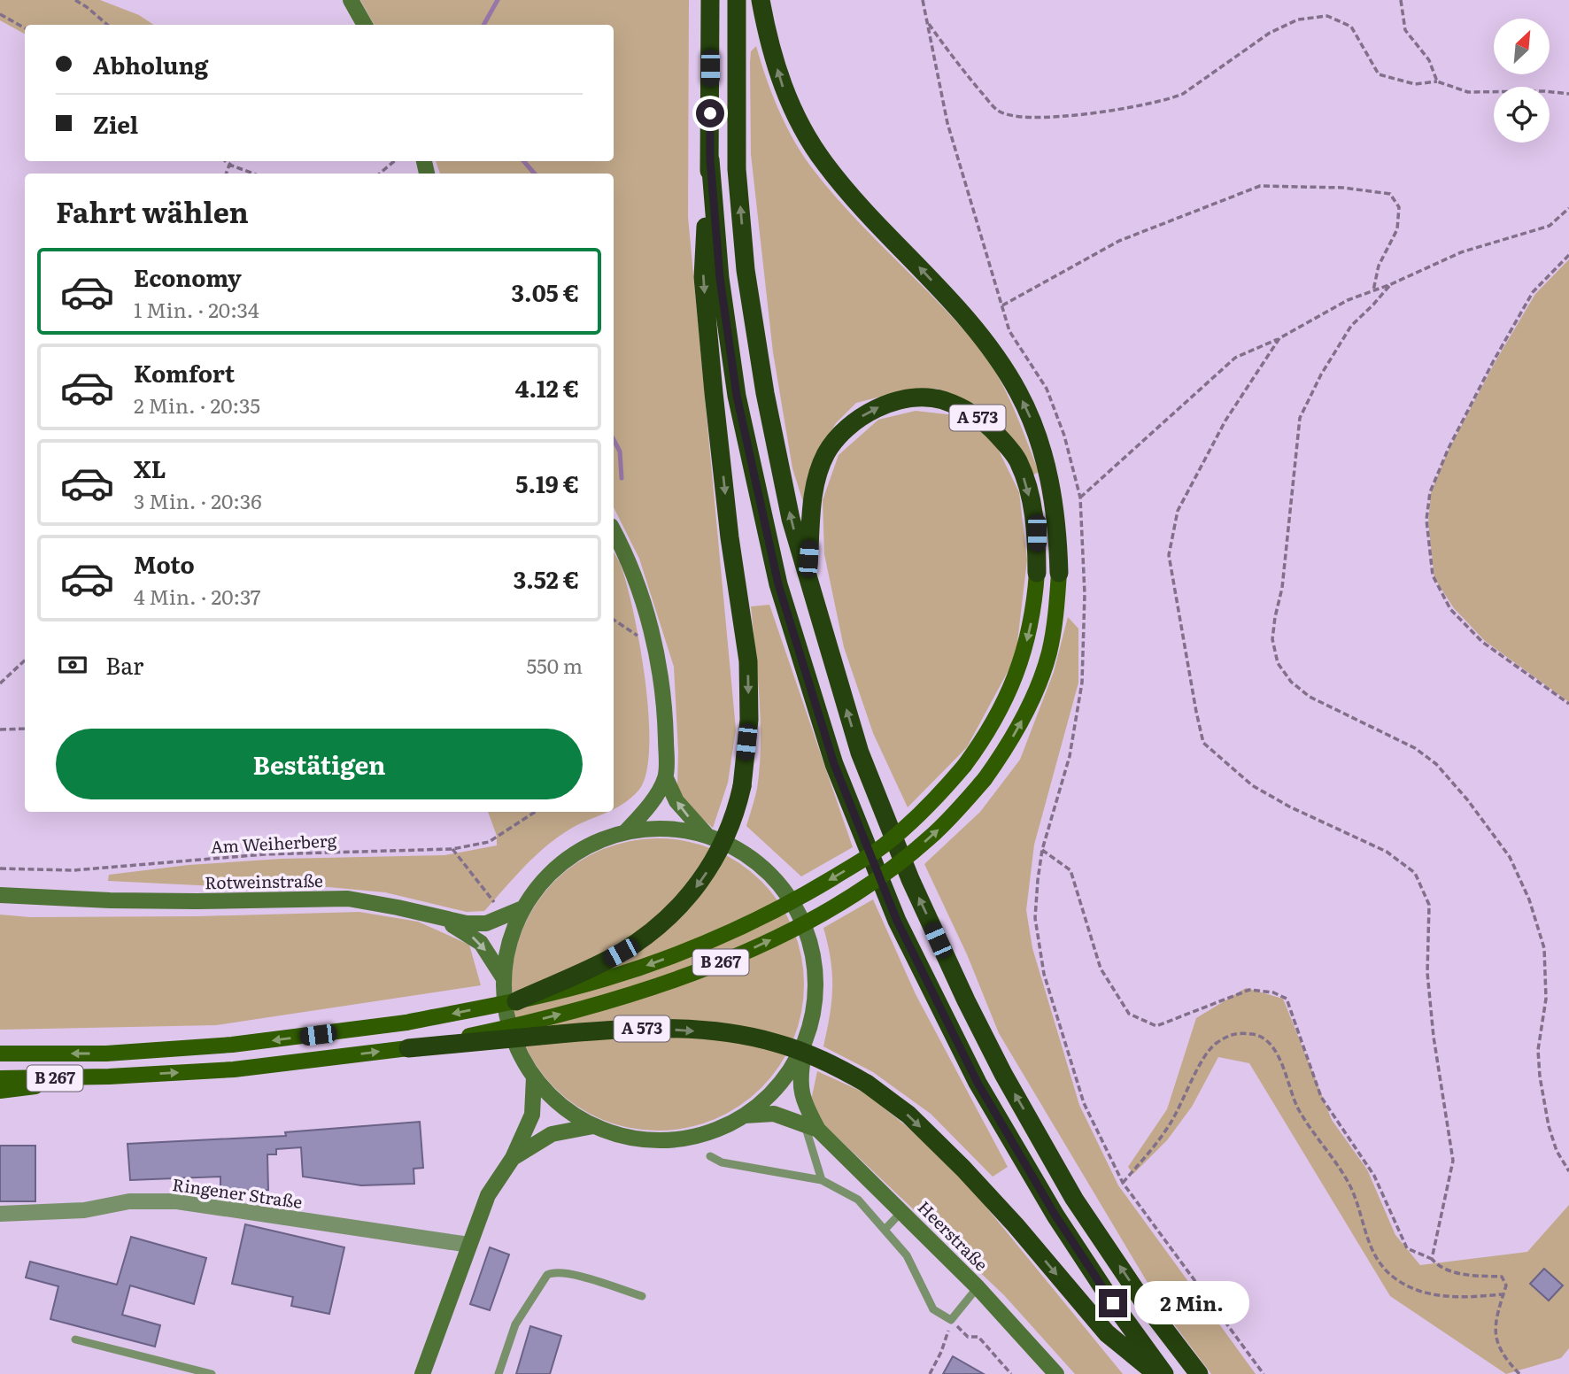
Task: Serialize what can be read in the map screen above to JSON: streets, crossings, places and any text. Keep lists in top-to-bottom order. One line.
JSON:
{"streets":{"highway":["A 573"],"main road":["Rotweinstraße","B 267","Heerstraße"],"street":["Ringener Straße"],"path":["Am Weiherberg"]},"crossings":[["A 573","B 267"]],"north":"top right","page":{"banner":["Abholung","Ziel"],"heading":"Fahrt wählen","list":[{"name":"Economy","note":"1 Min. · 20:34","value":"3.05 €"},{"name":"Komfort","note":"2 Min. · 20:35","value":"4.12 €"},{"name":"XL","note":"3 Min. · 20:36","value":"5.19 €"},{"name":"Moto","note":"4 Min. · 20:37","value":"3.52 €"}],"pay":["Bar","550 m"],"buttons":"Bestätigen","bubble":"2 Min."}}
